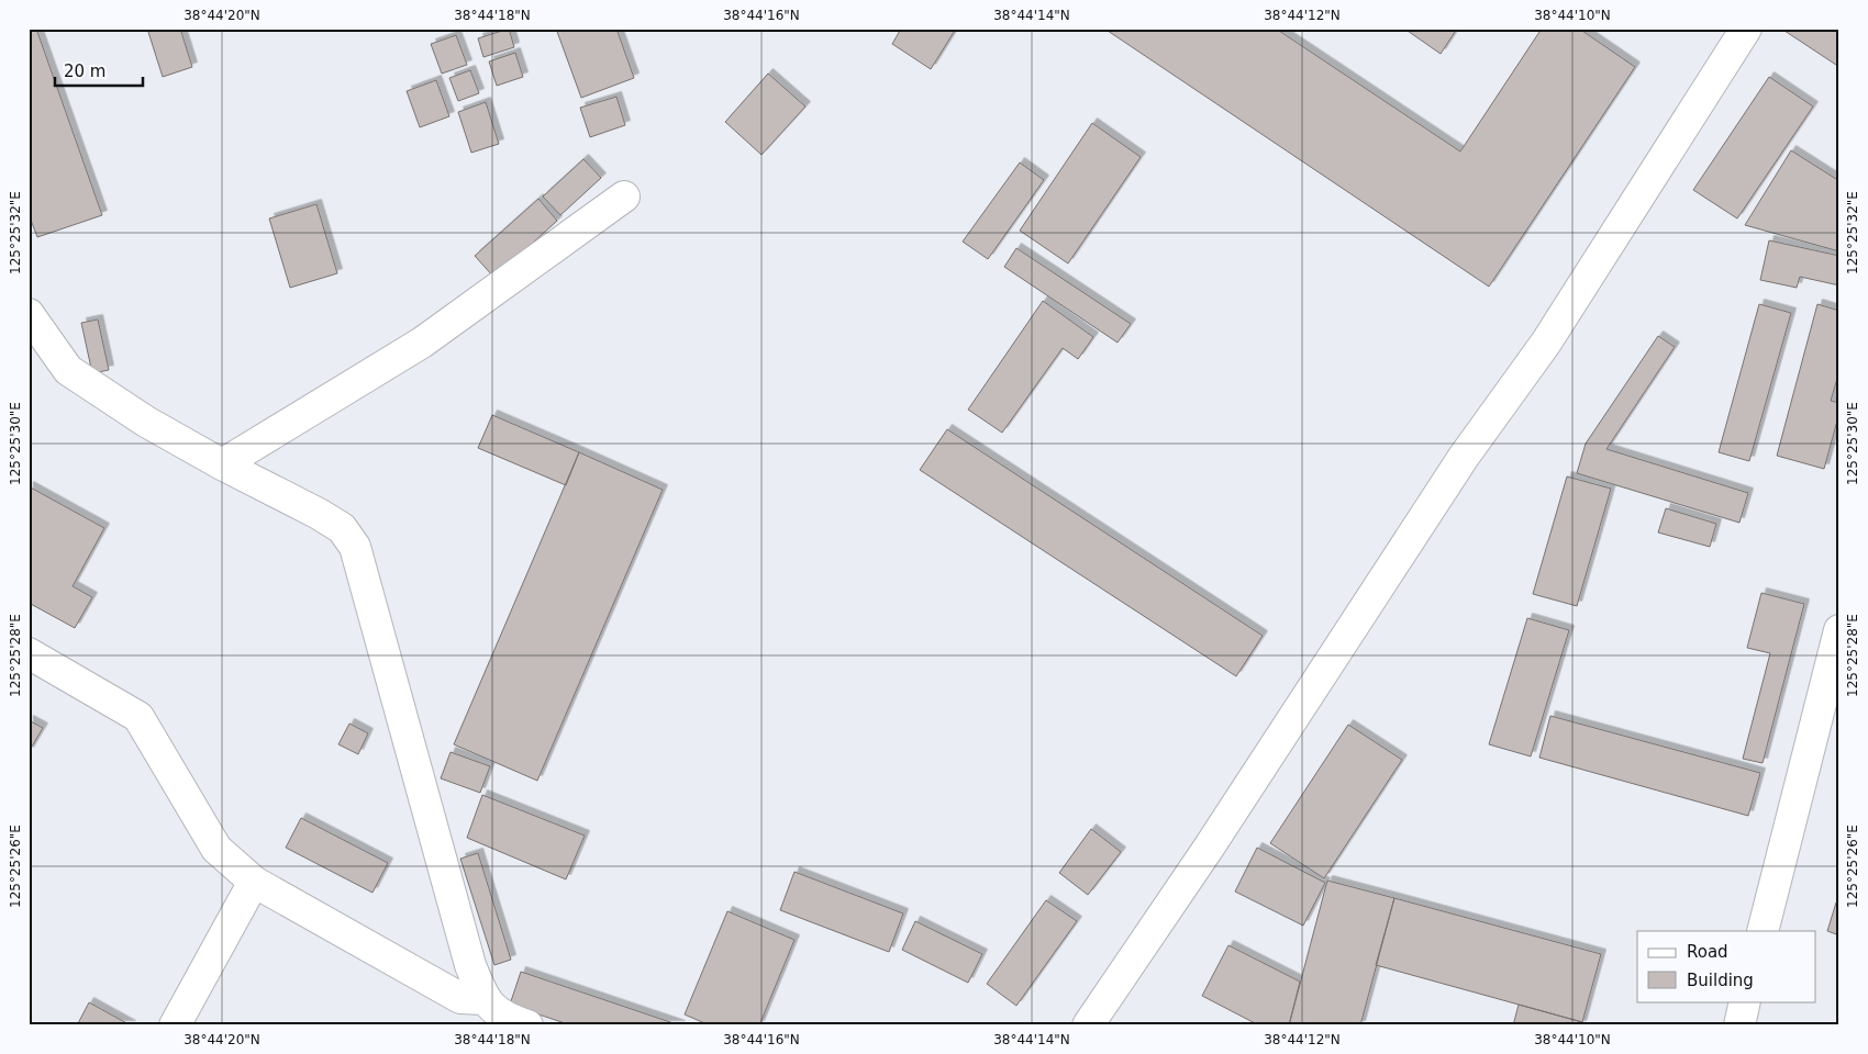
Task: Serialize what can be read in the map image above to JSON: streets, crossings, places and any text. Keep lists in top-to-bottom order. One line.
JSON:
{"legend":["Road","Building"],"scale_bar":"20 m","coordinates":["38°44'20\"N","38°44'18\"N","38°44'16\"N","38°44'14\"N","38°44'12\"N","38°44'10\"N","125°25'32\"E","125°25'30\"E","125°25'28\"E","125°25'26\"E"]}
